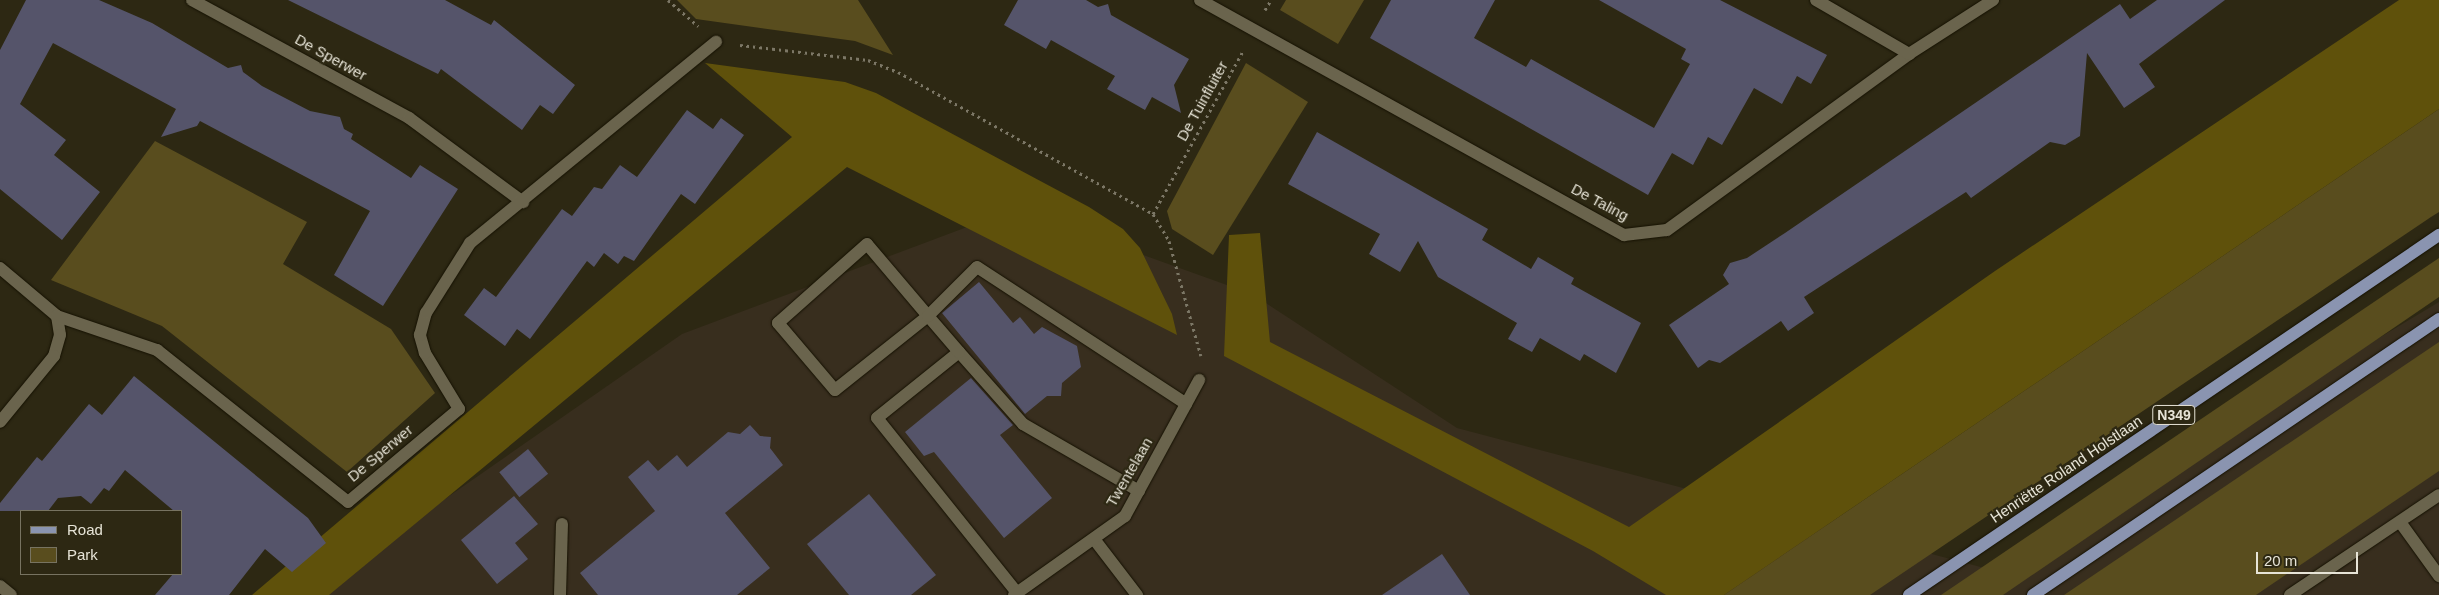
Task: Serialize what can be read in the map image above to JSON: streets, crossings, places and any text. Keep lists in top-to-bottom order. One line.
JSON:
{"streets":{"main road":["N349","Henriëtte Roland Holstlaan"],"street":["De Sperwer","De Taling","Twentelaan"],"path":["De Tuinfluiter"]},"crossings":[["De Tuinfluiter","De Taling"]],"legend":["Road","Park"],"scale_bar":"20 m"}
